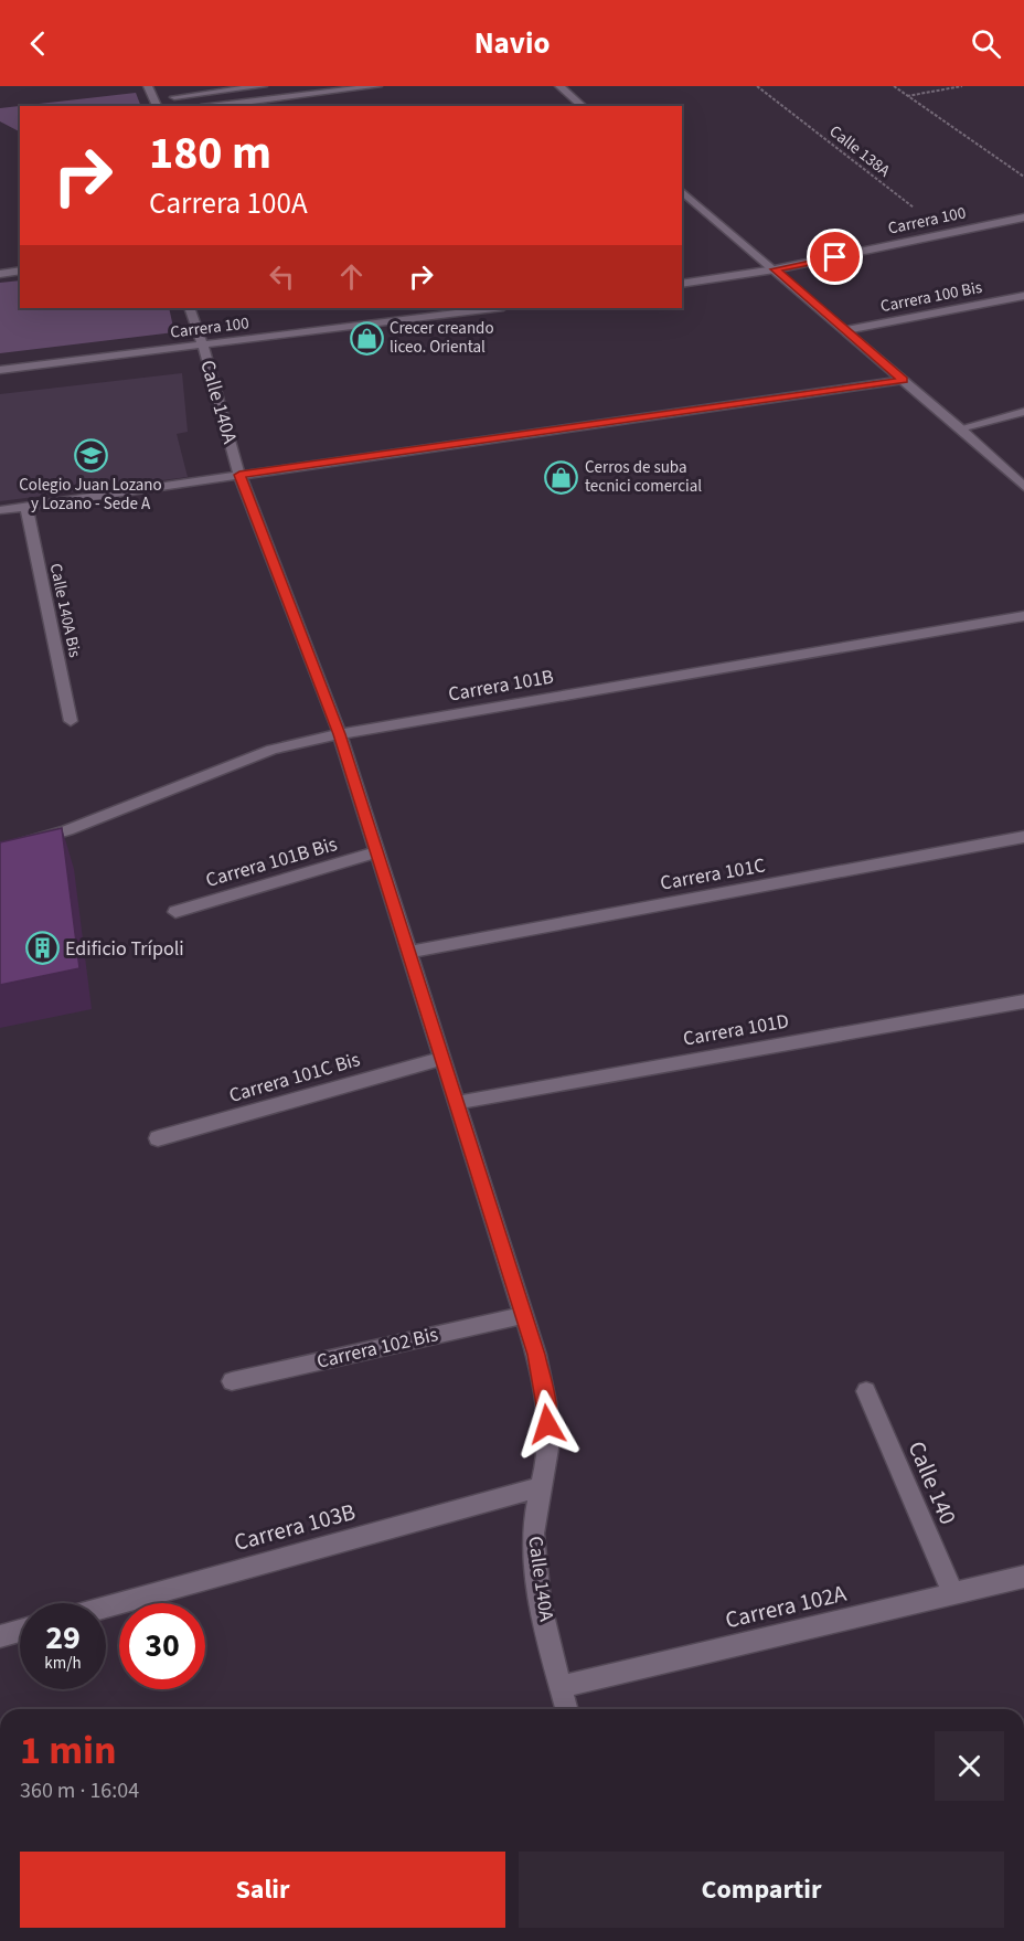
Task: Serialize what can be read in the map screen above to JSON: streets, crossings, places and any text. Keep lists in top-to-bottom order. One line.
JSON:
{"streets":{"street":["Carrera 100","Carrera 100 Bis","Calle 140A","Calle 140A Bis","Carrera 101B","Carrera 101B Bis","Carrera 101C","Carrera 101D","Carrera 101C Bis","Carrera 102 Bis","Calle 140","Carrera 103B","Carrera 102A"],"path":["Calle 138A"]},"crossings":[["Calle 138A","Carrera 100"],["Carrera 100","Calle 140A"],["Calle 140A","Carrera 101B"],["Calle 140A","Carrera 101B Bis"],["Calle 140A","Carrera 101C"],["Calle 140A","Carrera 101D"],["Calle 140A","Carrera 101C Bis"],["Calle 140A","Carrera 102 Bis"],["Calle 140A","Carrera 103B"],["Calle 140A","Carrera 102A"],["Calle 140","Carrera 102A"]],"places":{"shop":["Crecer creando liceo. Oriental","Cerros de suba tecnici comercial"],"school or university":["Colegio Juan Lozano y Lozano - Sede A"],"building":["Edificio Trípoli"]},"page":{"header":"Navio","turn":["180 m","Carrera 100A"],"speed":"29 km/h","limit":"30","heading":["1 min","360 m · 16:04"],"buttons":["Salir","Compartir"]}}
